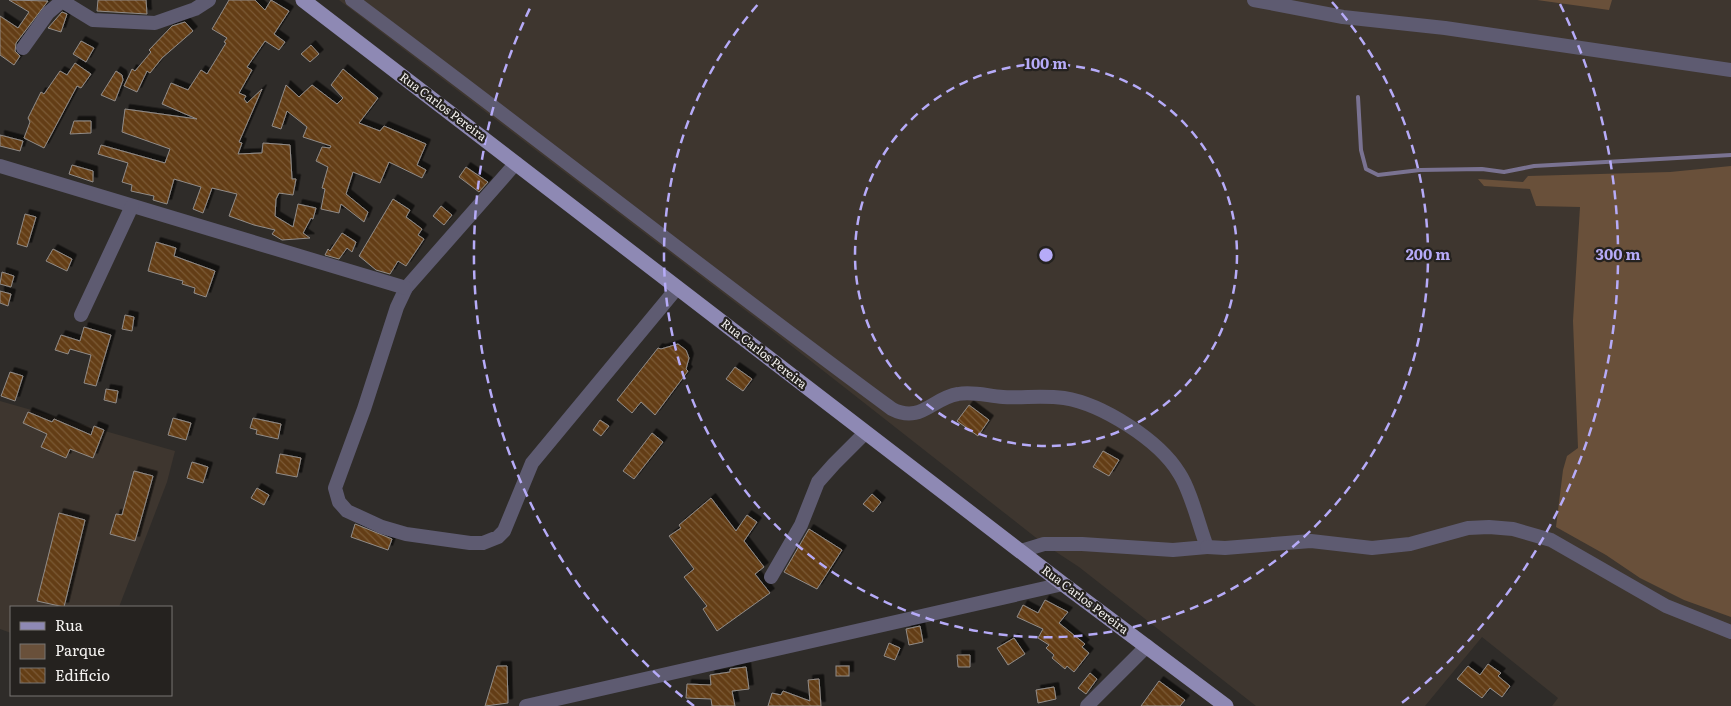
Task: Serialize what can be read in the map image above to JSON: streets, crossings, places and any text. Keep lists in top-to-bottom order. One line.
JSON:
{"streets":{"main road":["Rua Carlos Pereira"]},"legend":["Rua","Parque","Edifício"],"rings":["100 m","200 m","300 m"]}
